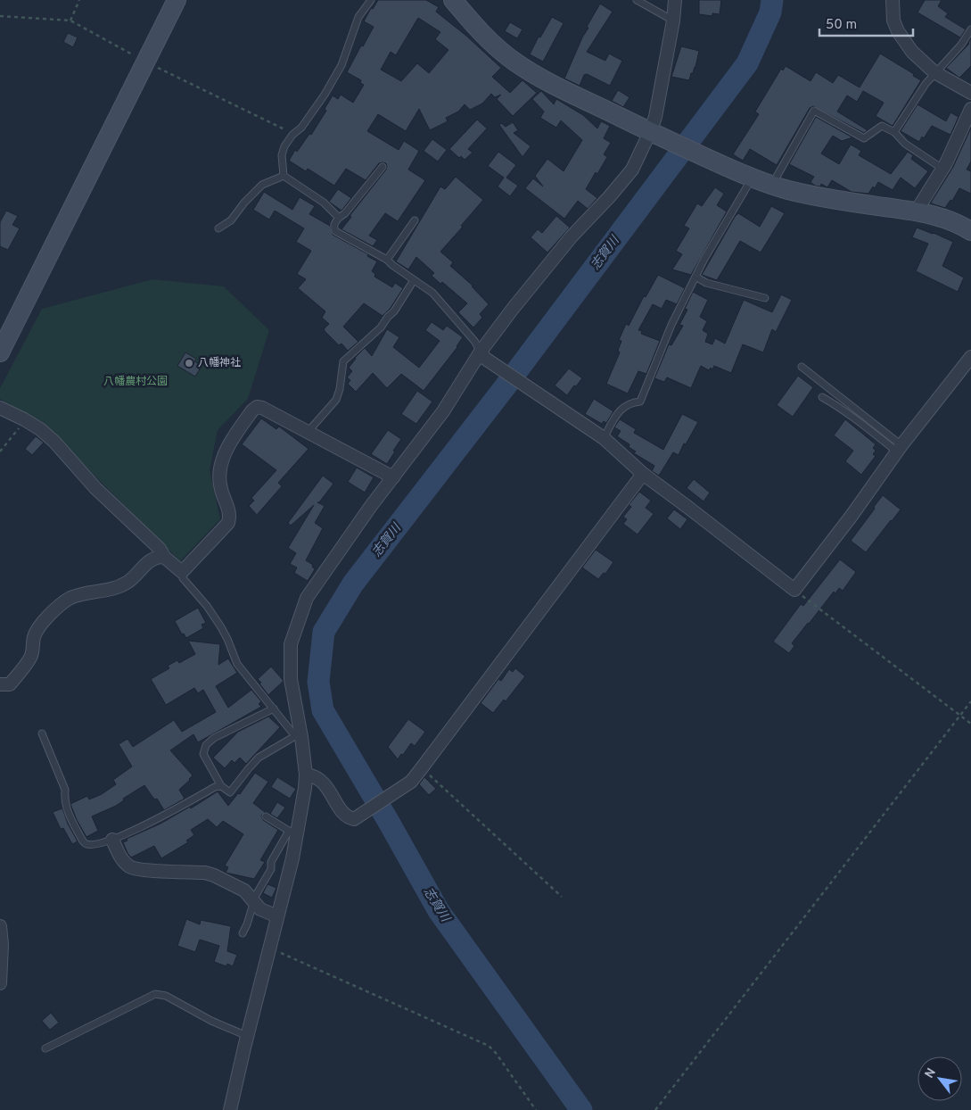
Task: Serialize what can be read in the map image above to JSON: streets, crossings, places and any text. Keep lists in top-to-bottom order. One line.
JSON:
{"water":["志賀川"],"parks":["八幡農村公園"],"places":["八幡神社"],"scale_bar":"50 m","north":"top left"}
